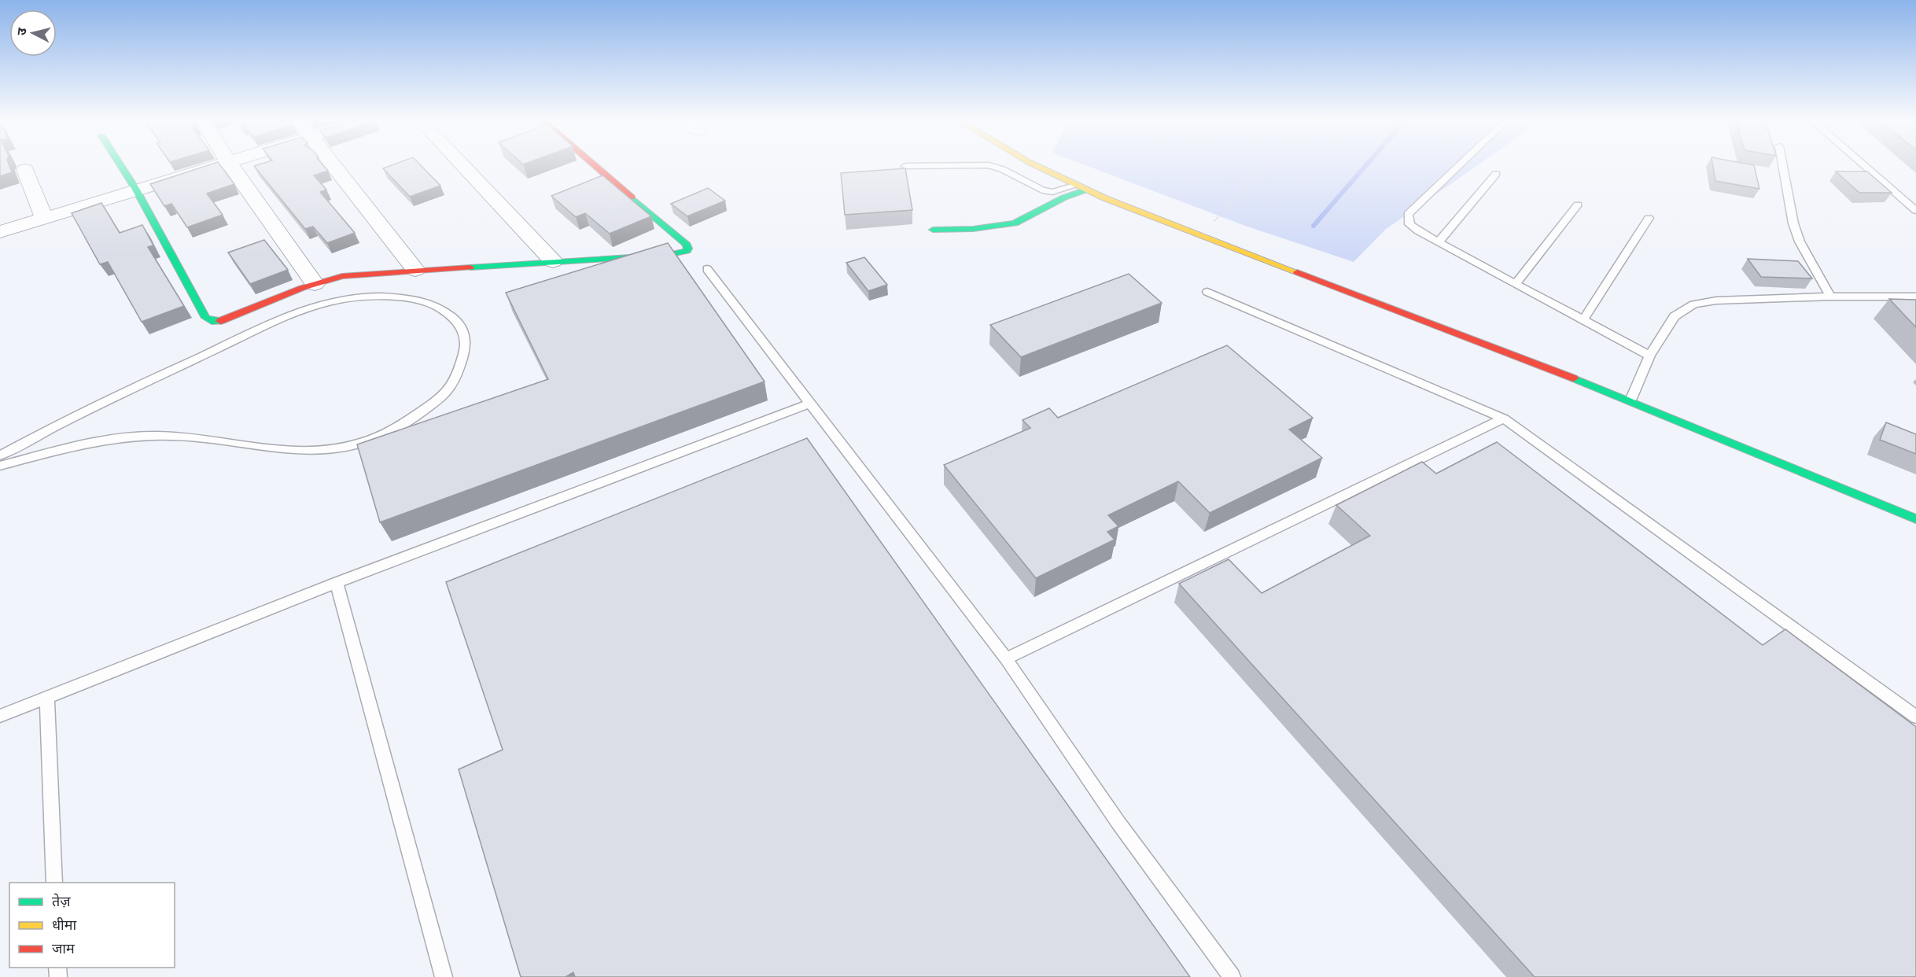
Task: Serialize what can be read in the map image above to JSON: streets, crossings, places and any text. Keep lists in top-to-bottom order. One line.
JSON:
{"legend":["तेज़","धीमा","जाम"],"north":"left"}
